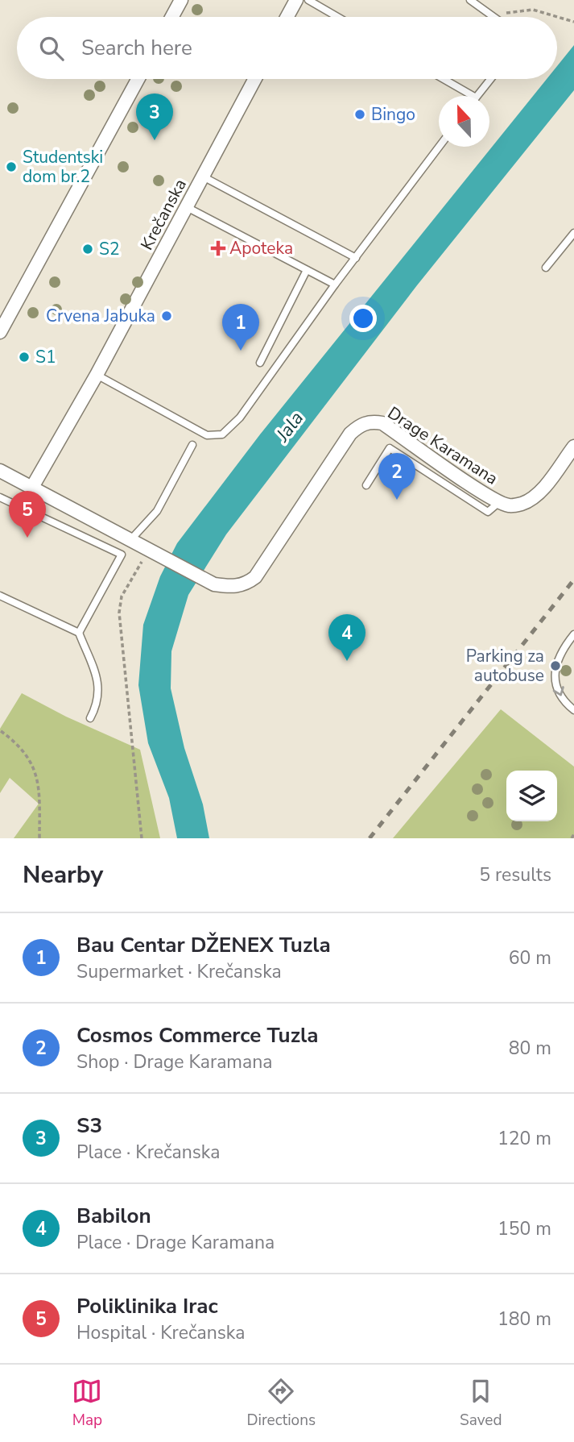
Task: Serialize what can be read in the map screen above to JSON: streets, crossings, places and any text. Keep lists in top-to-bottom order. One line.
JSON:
{"streets":{"street":["Krečanska","Drage Karamana"]},"water":["Jala"],"places":{"other":["Bingo","Studentski dom br.2","S2","Crvena Jabuka","S1","Parking za autobuse"],"health":["Apoteka"]},"north":"top","page":{"search":"Search here","pins":["3","1","2","5","4"],"heading":["Nearby","5 results"],"list":[{"mark":"1","name":"Bau Centar DŽENEX Tuzla","note":"Supermarket · Krečanska","value":"60 m"},{"mark":"2","name":"Cosmos Commerce Tuzla","note":"Shop · Drage Karamana","value":"80 m"},{"mark":"3","name":"S3","note":"Place · Krečanska","value":"120 m"},{"mark":"4","name":"Babilon","note":"Place · Drage Karamana","value":"150 m"},{"mark":"5","name":"Poliklinika Irac","note":"Hospital · Krečanska","value":"180 m"}],"nav":["Map","Directions","Saved"]}}
